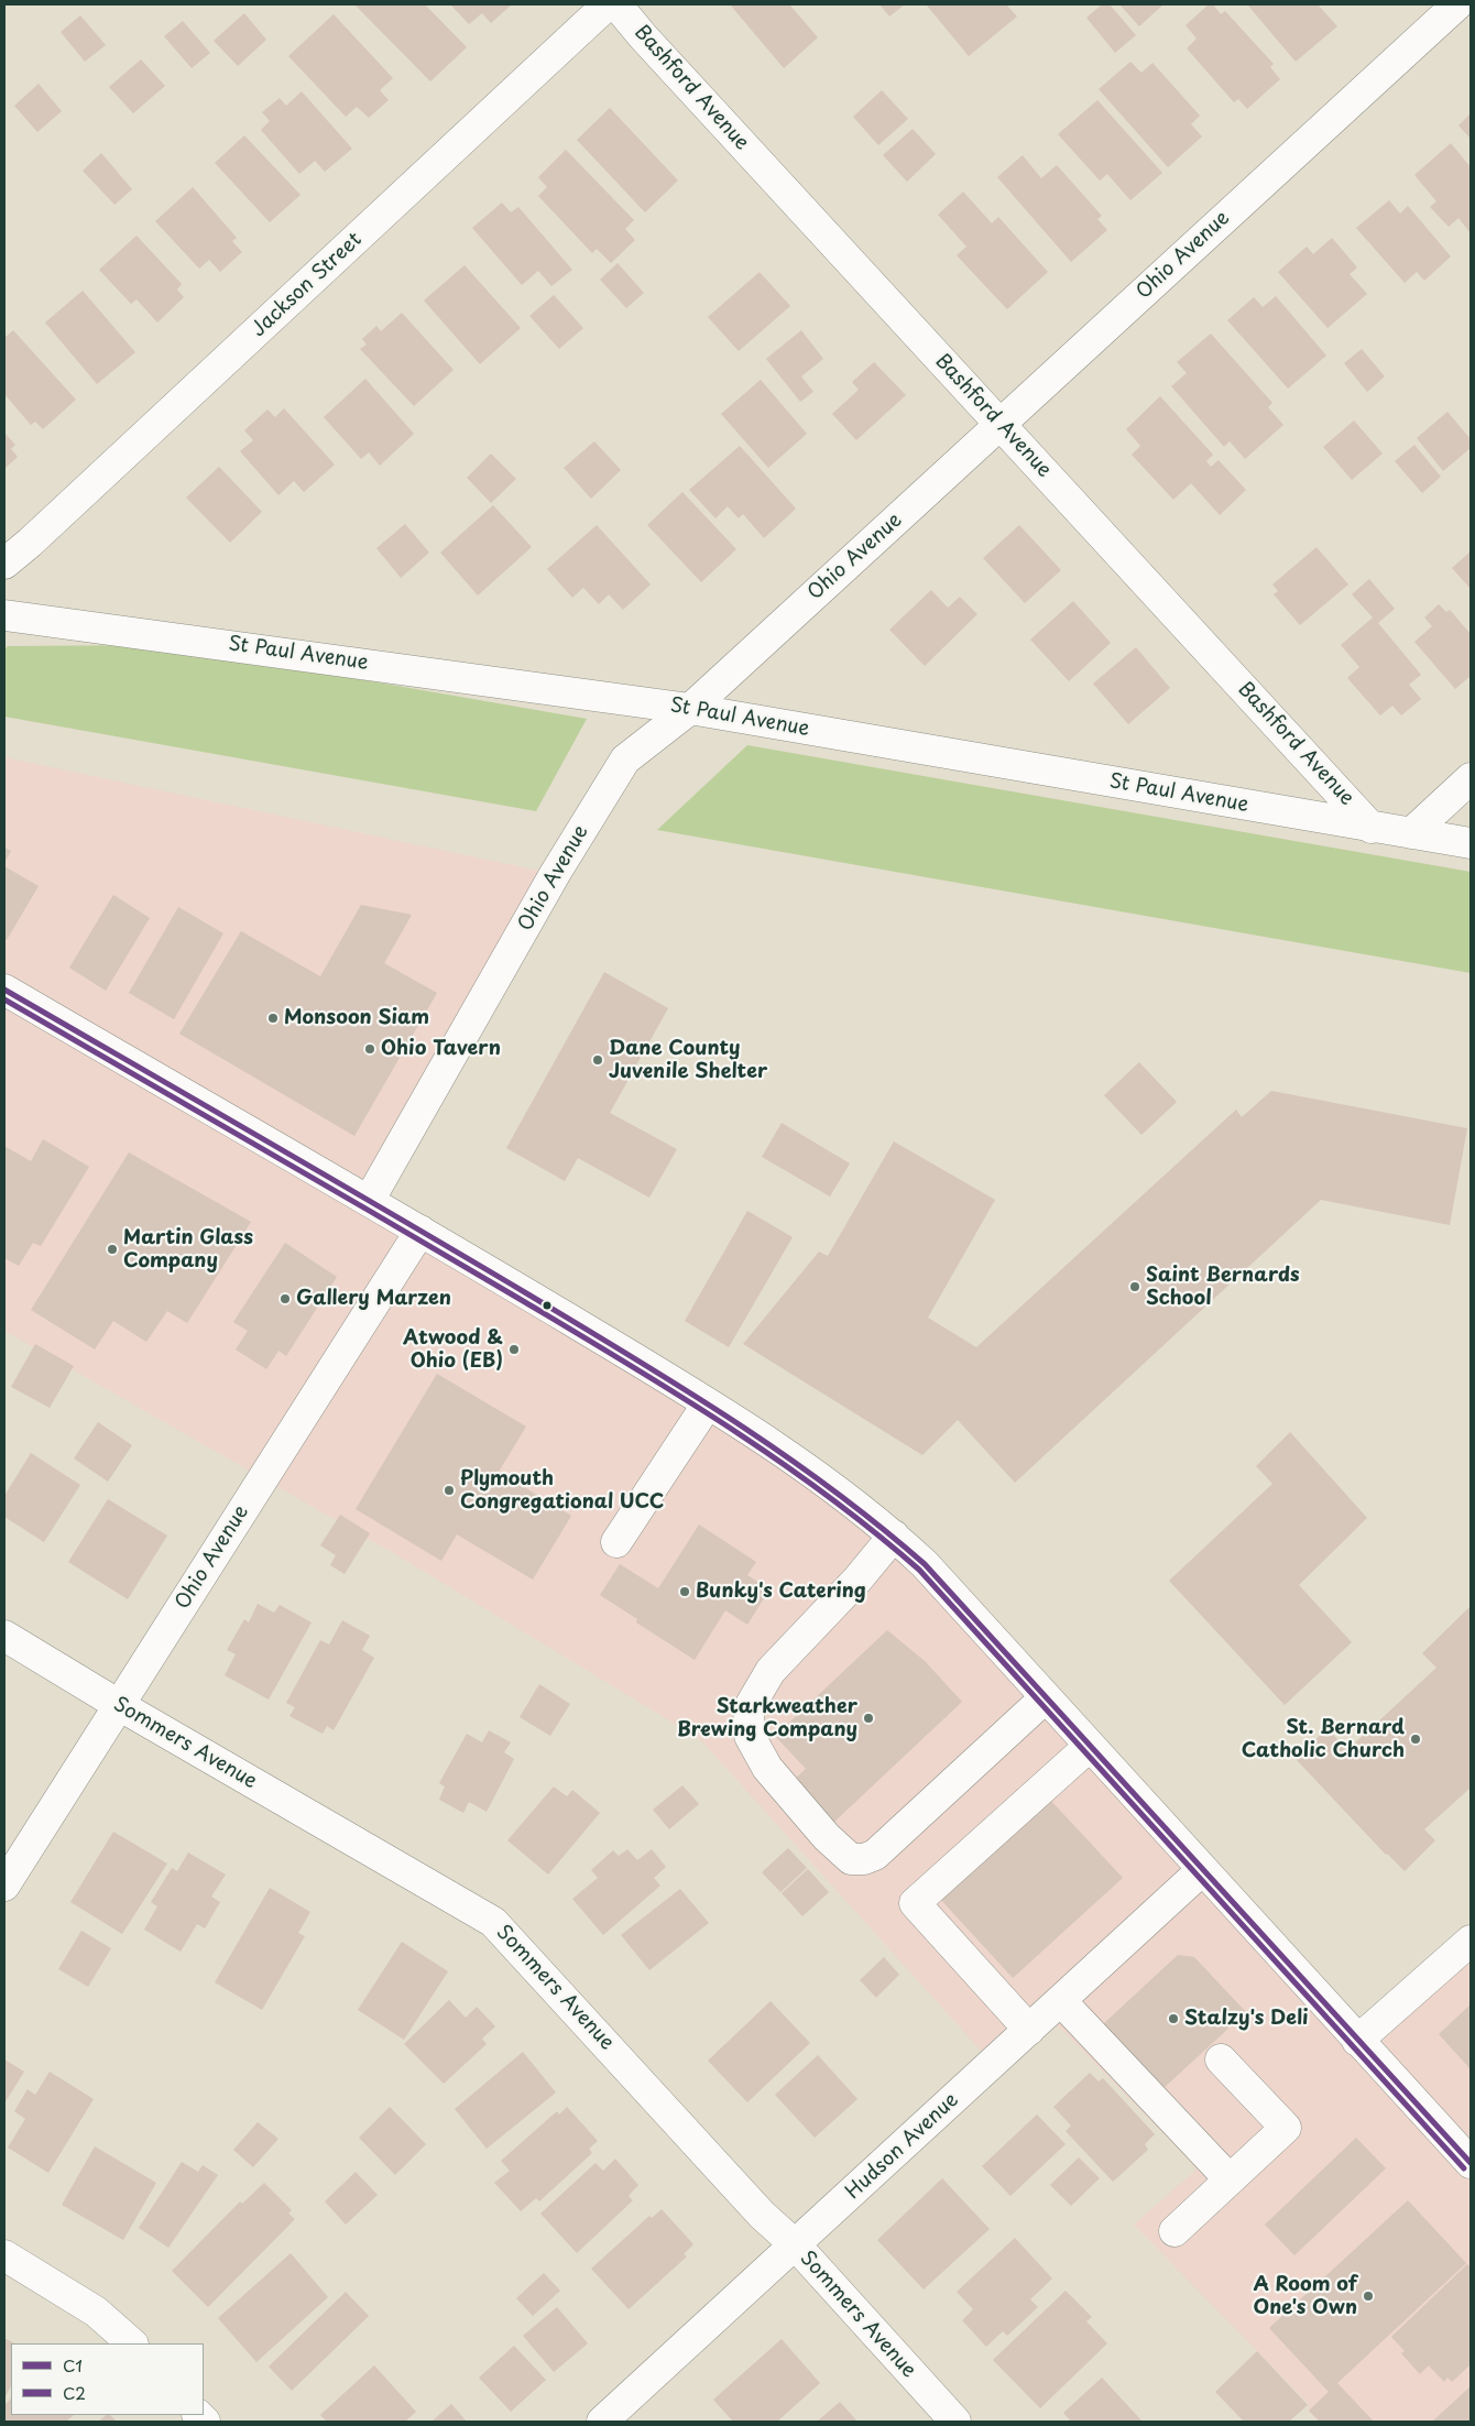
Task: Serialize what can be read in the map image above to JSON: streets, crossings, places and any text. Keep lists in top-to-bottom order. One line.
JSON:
{"streets":{"street":["Bashford Avenue","Ohio Avenue","Jackson Street","St Paul Avenue","Sommers Avenue","Hudson Avenue"]},"crossings":[["Bashford Avenue","Ohio Avenue"],["Bashford Avenue","St Paul Avenue"],["Ohio Avenue","St Paul Avenue"],["Ohio Avenue","Sommers Avenue"],["Sommers Avenue","Hudson Avenue"]],"places":["Monsoon Siam","Ohio Tavern","Dane County Juvenile Shelter","Martin Glass Company","Saint Bernards School","Gallery Marzen","Atwood & Ohio (EB)","Plymouth Congregational UCC","Bunky's Catering","Starkweather Brewing Company","St. Bernard Catholic Church","Stalzy's Deli","A Room of One's Own"],"lines":["transit line C1","transit line C2"],"legend":["C1","C2"]}
